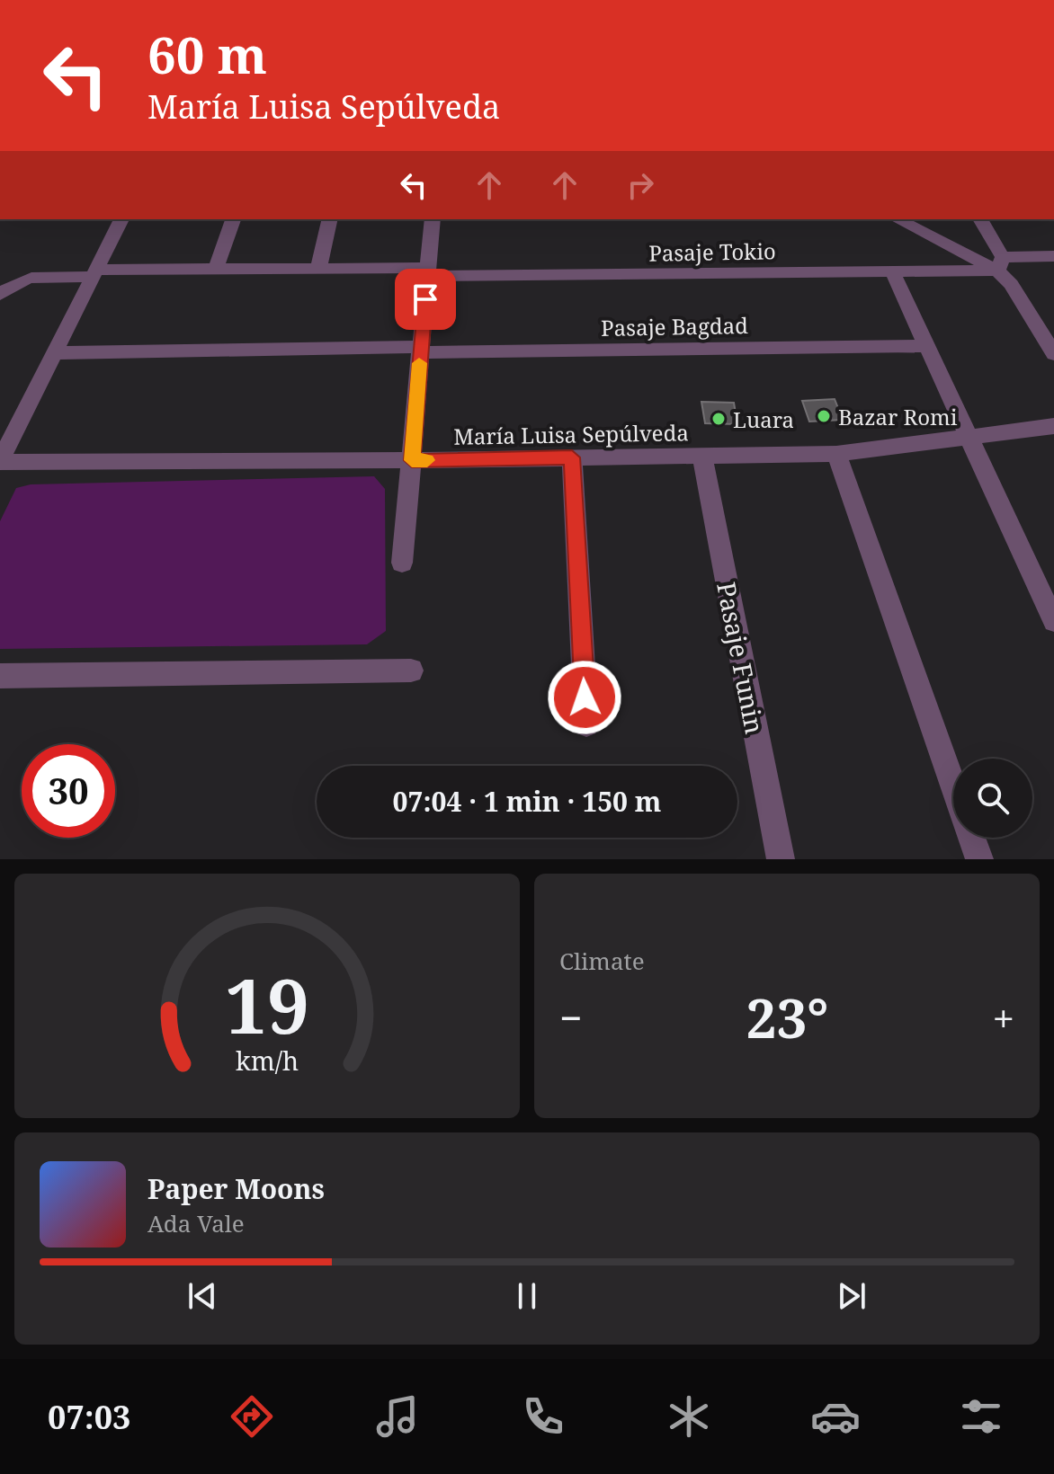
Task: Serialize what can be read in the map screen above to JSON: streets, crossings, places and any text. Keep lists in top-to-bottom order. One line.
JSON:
{"streets":{"street":["Pasaje Tokio","Pasaje Bagdad","María Luisa Sepúlveda","Pasaje Funin"]},"crossings":[["María Luisa Sepúlveda","Pasaje Funin"]],"places":["Bazar Romi","Luara"],"page":{"turn":["60 m","María Luisa Sepúlveda"],"limit":"30","trip":"07:04 · 1 min · 150 m","tile":"Climate","heat":["−","23°","+"],"song":["Paper Moons","Ada Vale"],"tabs":"07:03","gauge":["19","km/h"]}}
